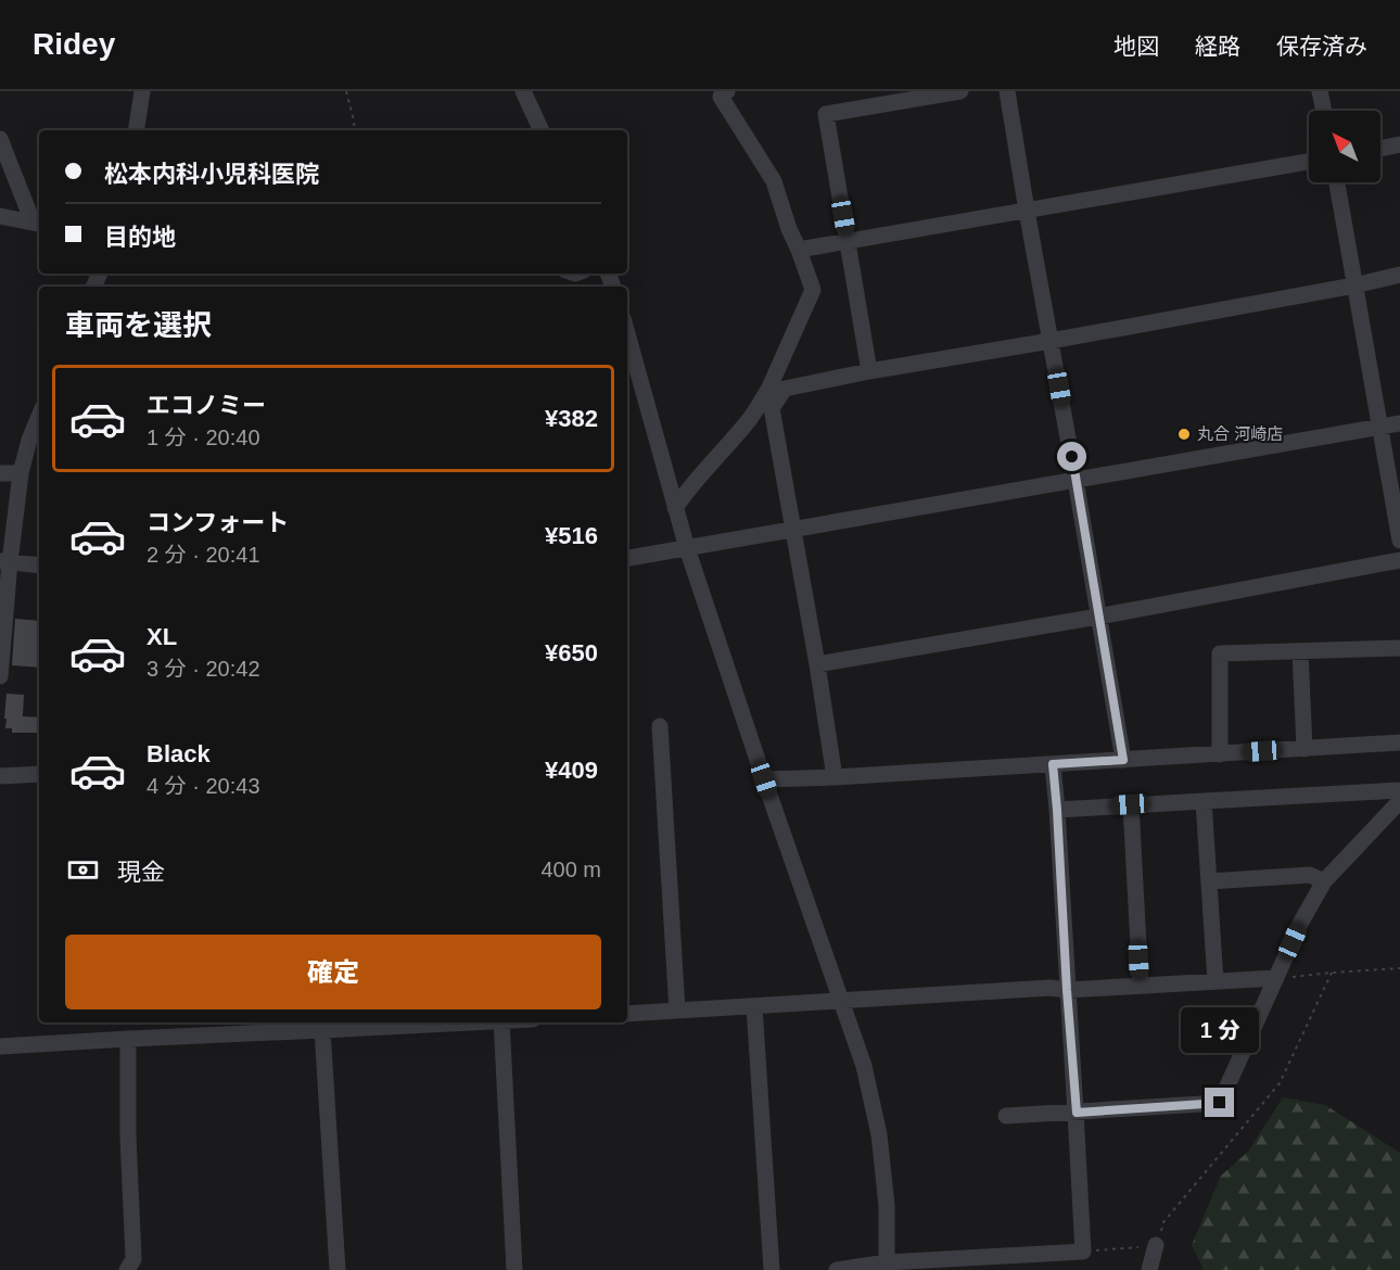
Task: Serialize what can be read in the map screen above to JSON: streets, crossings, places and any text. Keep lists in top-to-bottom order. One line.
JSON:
{"places":["丸合 河崎店"],"north":"top left","page":{"header":"Ridey","nav":["地図","経路","保存済み"],"banner":["松本内科小児科医院","目的地"],"heading":"車両を選択","list":[{"name":"エコノミー","note":"1 分 · 20:40","value":"¥382"},{"name":"コンフォート","note":"2 分 · 20:41","value":"¥516"},{"name":"XL","note":"3 分 · 20:42","value":"¥650"},{"name":"Black","note":"4 分 · 20:43","value":"¥409"}],"pay":["現金","400 m"],"buttons":"確定","bubble":"1 分"}}
